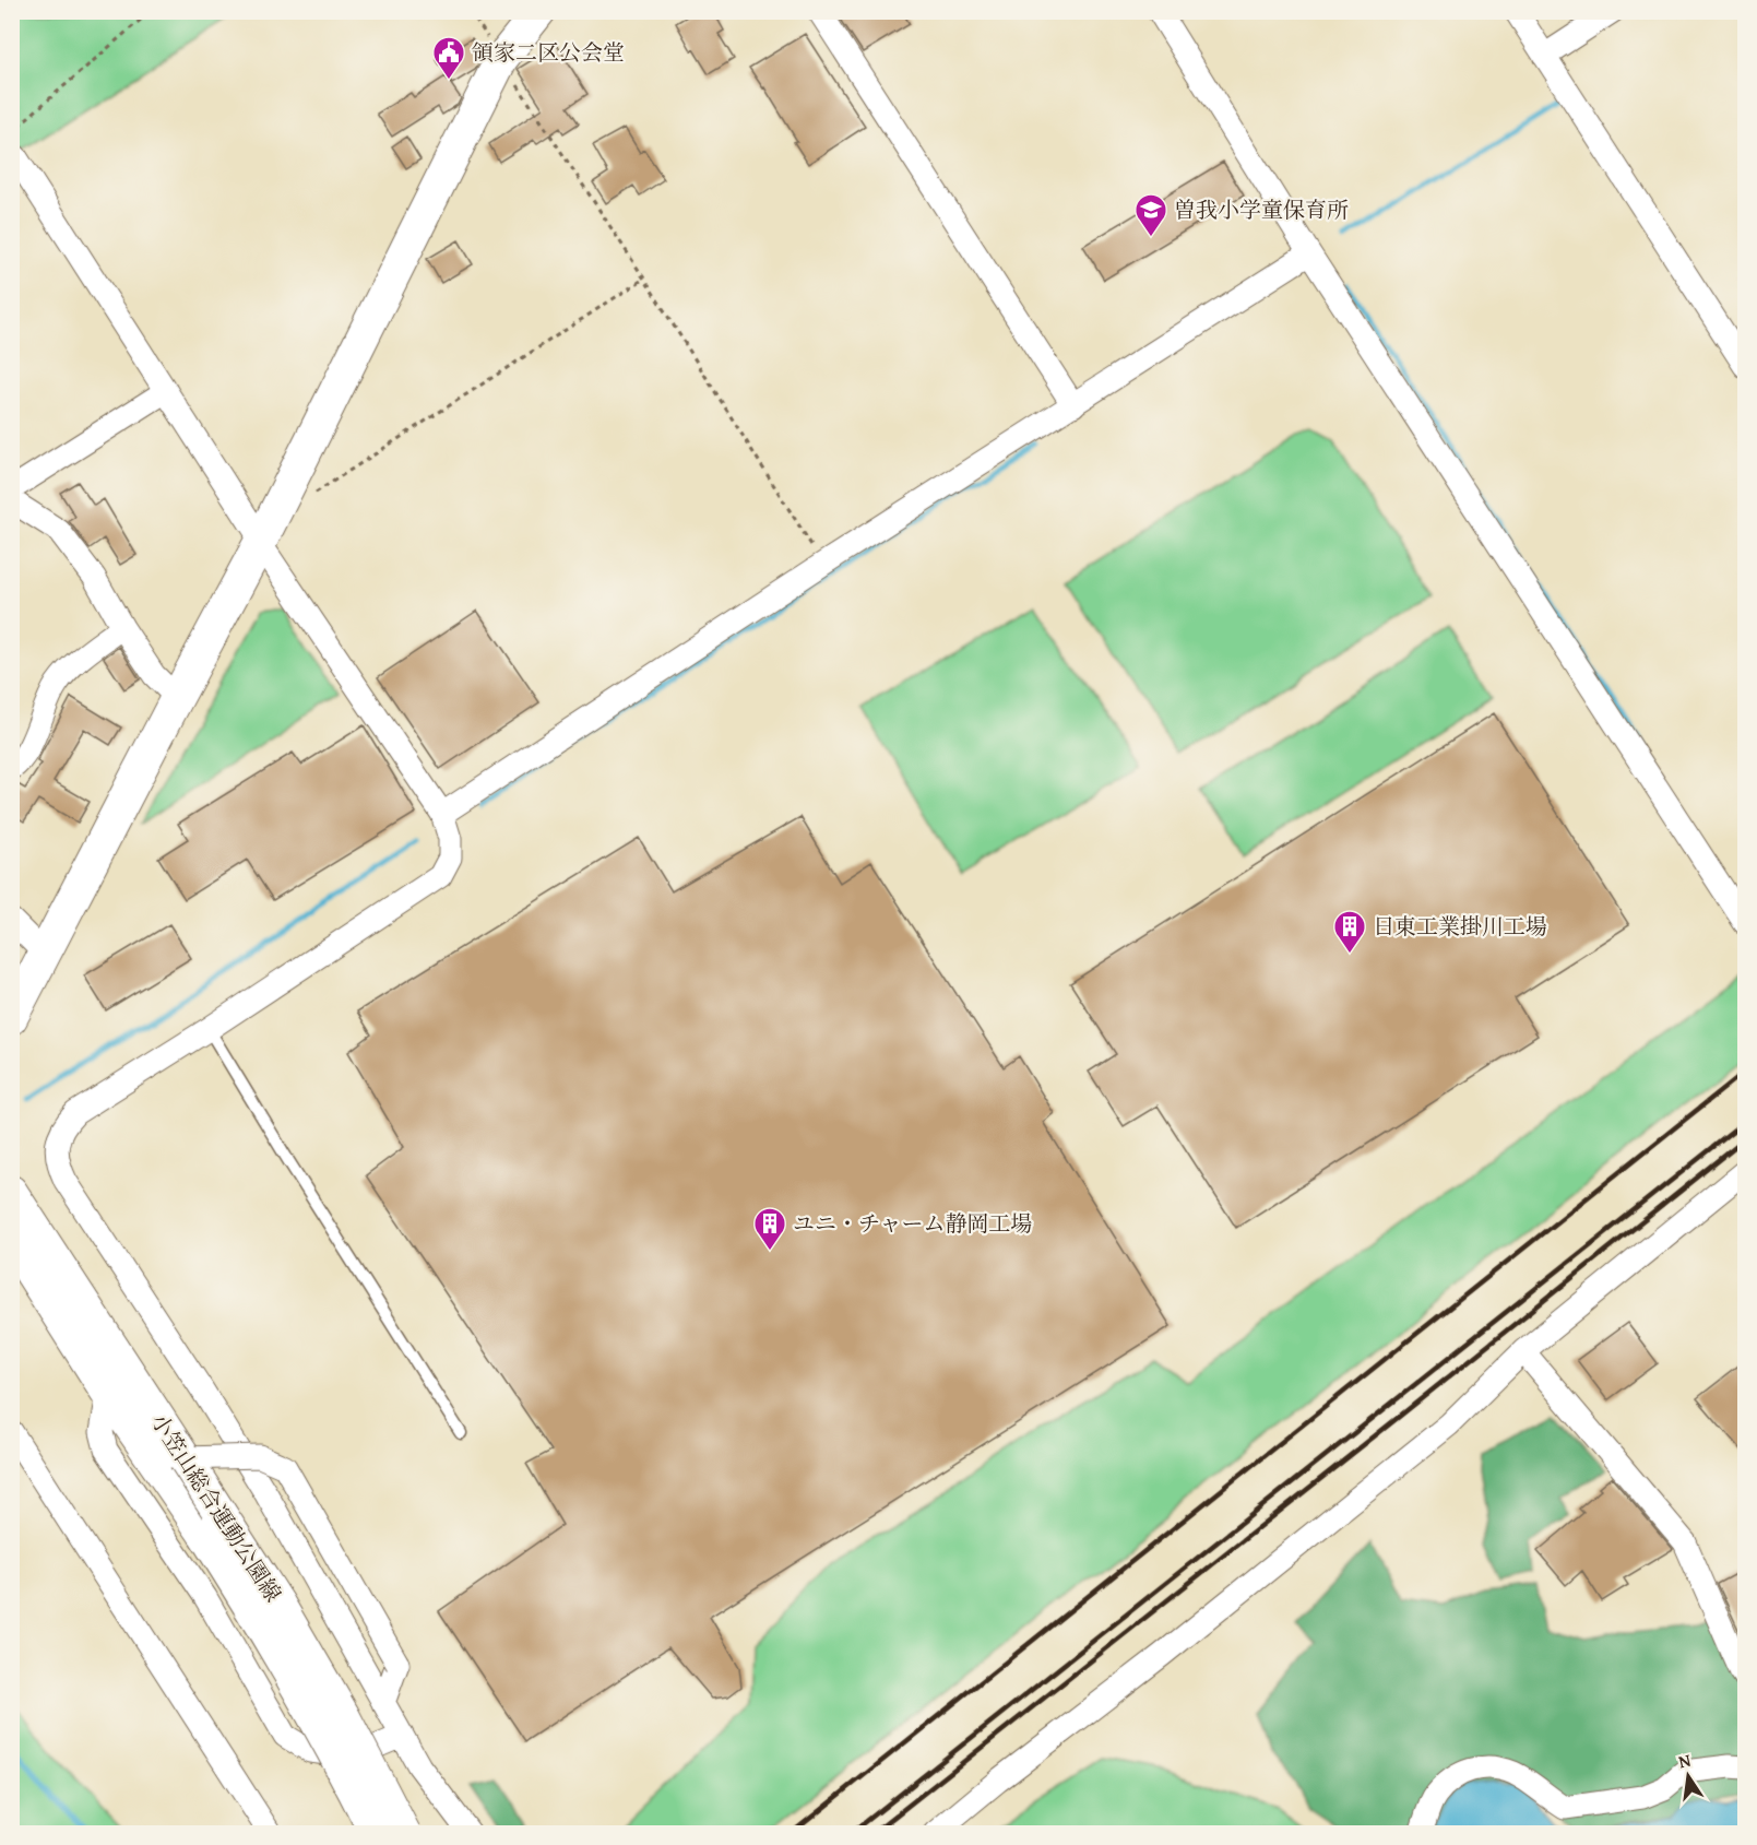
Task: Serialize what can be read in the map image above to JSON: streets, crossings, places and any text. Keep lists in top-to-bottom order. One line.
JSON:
{"streets":{"main road":["小笠山総合運動公園線"]},"places":{"public building":["領家二区公会堂"],"school or university":["曽我小学童保育所"],"building":["日東工業掛川工場","ユニ・チャーム静岡工場"]},"north":"top"}
